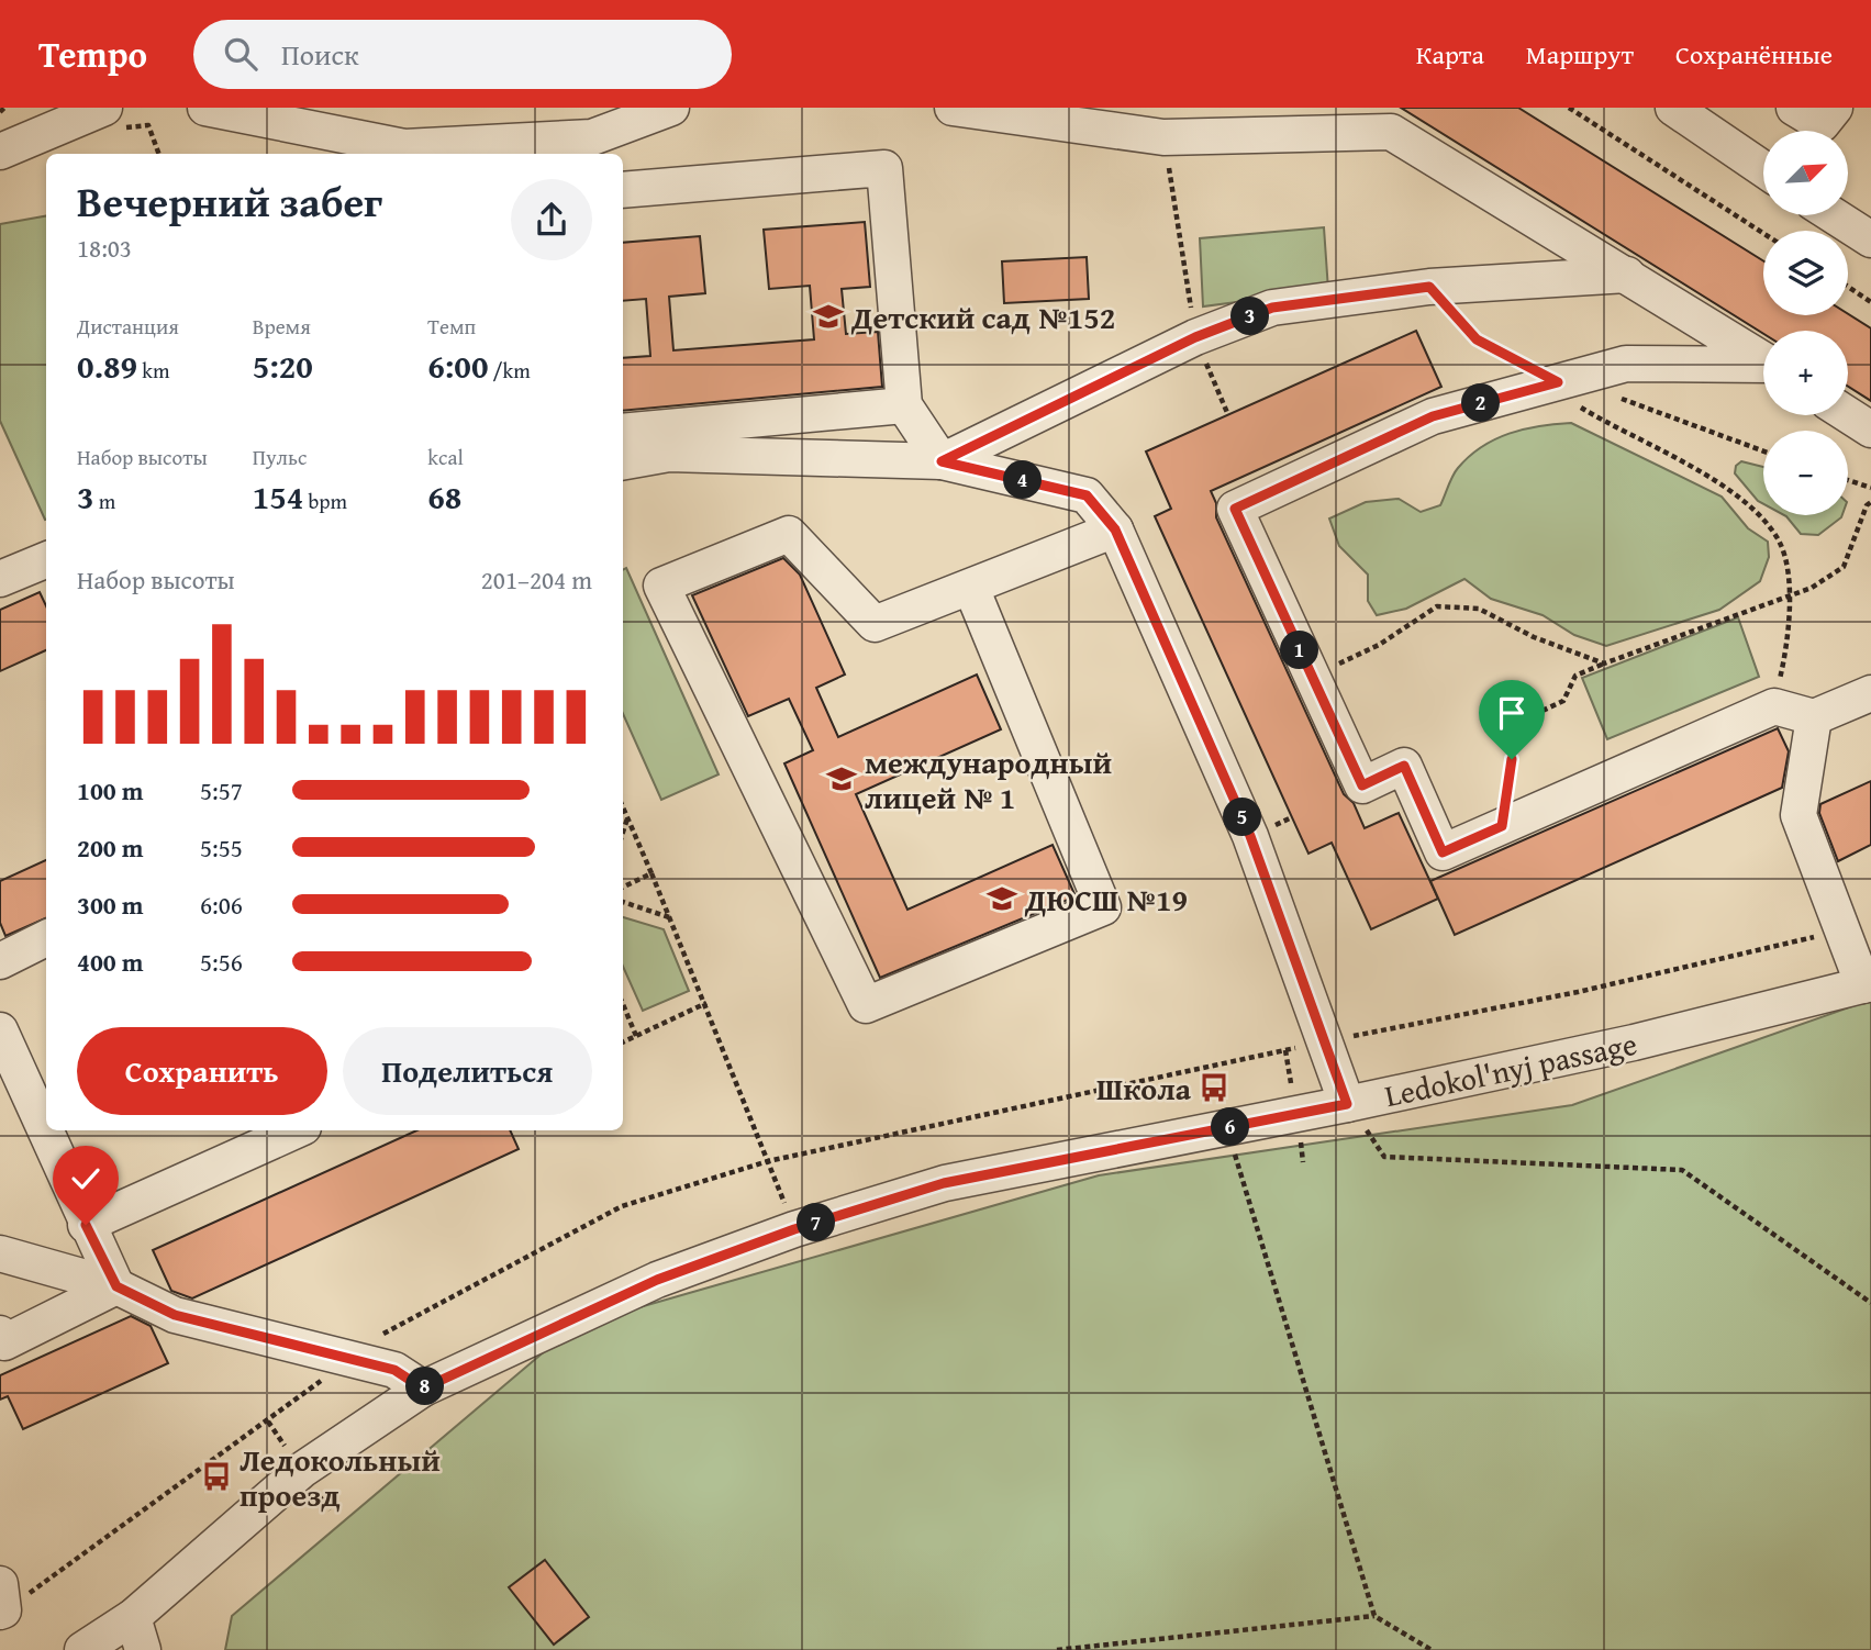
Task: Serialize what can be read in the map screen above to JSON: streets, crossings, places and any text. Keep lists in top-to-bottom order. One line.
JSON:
{"streets":{"street":["Ledokol'nyj passage"]},"places":{"school or university":["Детский сад №152","международный лицей № 1","ДЮСШ №19"],"bus stop":["Школа","Ледокольный проезд"]},"north":"top right","page":{"header":"Tempo","search":"Поиск","nav":["Карта","Маршрут","Сохранённые"],"map_buttons":["+","−"],"heading":["Вечерний забег","18:03"],"stats":[["Дистанция","0.89 km"],["Время","5:20"],["Темп","6:00 /km"],["Набор высоты","3 m"],["Пульс","154 bpm"],["kcal","68"]],"pins":["3","2","4","1","5","6","7","8"],"chart":["Набор высоты","201–204 m"],"list":[{"name":"100 m","note":"5:57"},{"name":"200 m","note":"5:55"},{"name":"300 m","note":"6:06"},{"name":"400 m","note":"5:56"}],"buttons":["Сохранить","Поделиться"]}}
